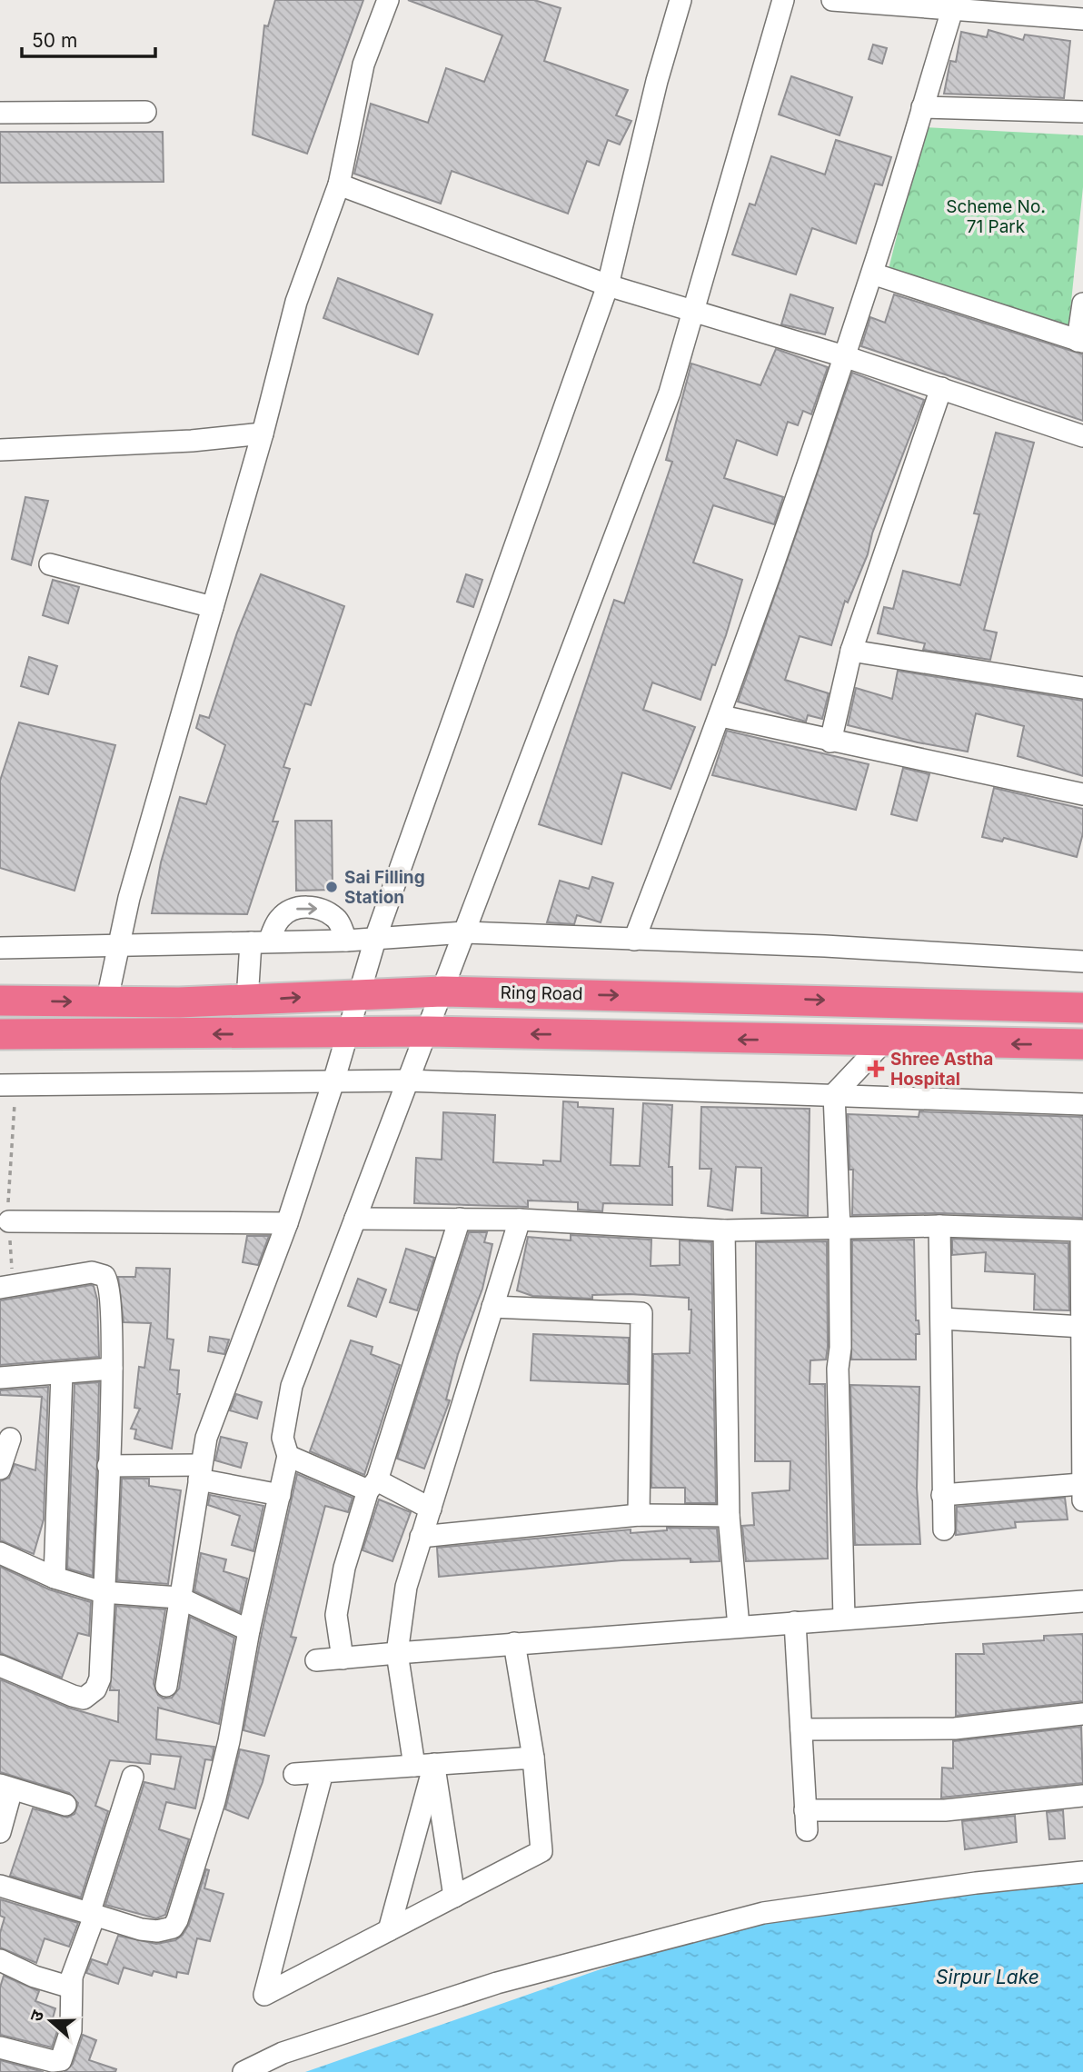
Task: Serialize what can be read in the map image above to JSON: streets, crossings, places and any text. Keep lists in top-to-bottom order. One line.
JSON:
{"streets":{"highway":["Ring Road"]},"water":["Sirpur Lake"],"parks":["Scheme No. 71 Park"],"places":{"other":["Sai Filling Station"],"health":["Shree Astha Hospital"]},"scale_bar":"50 m","north":"left"}
